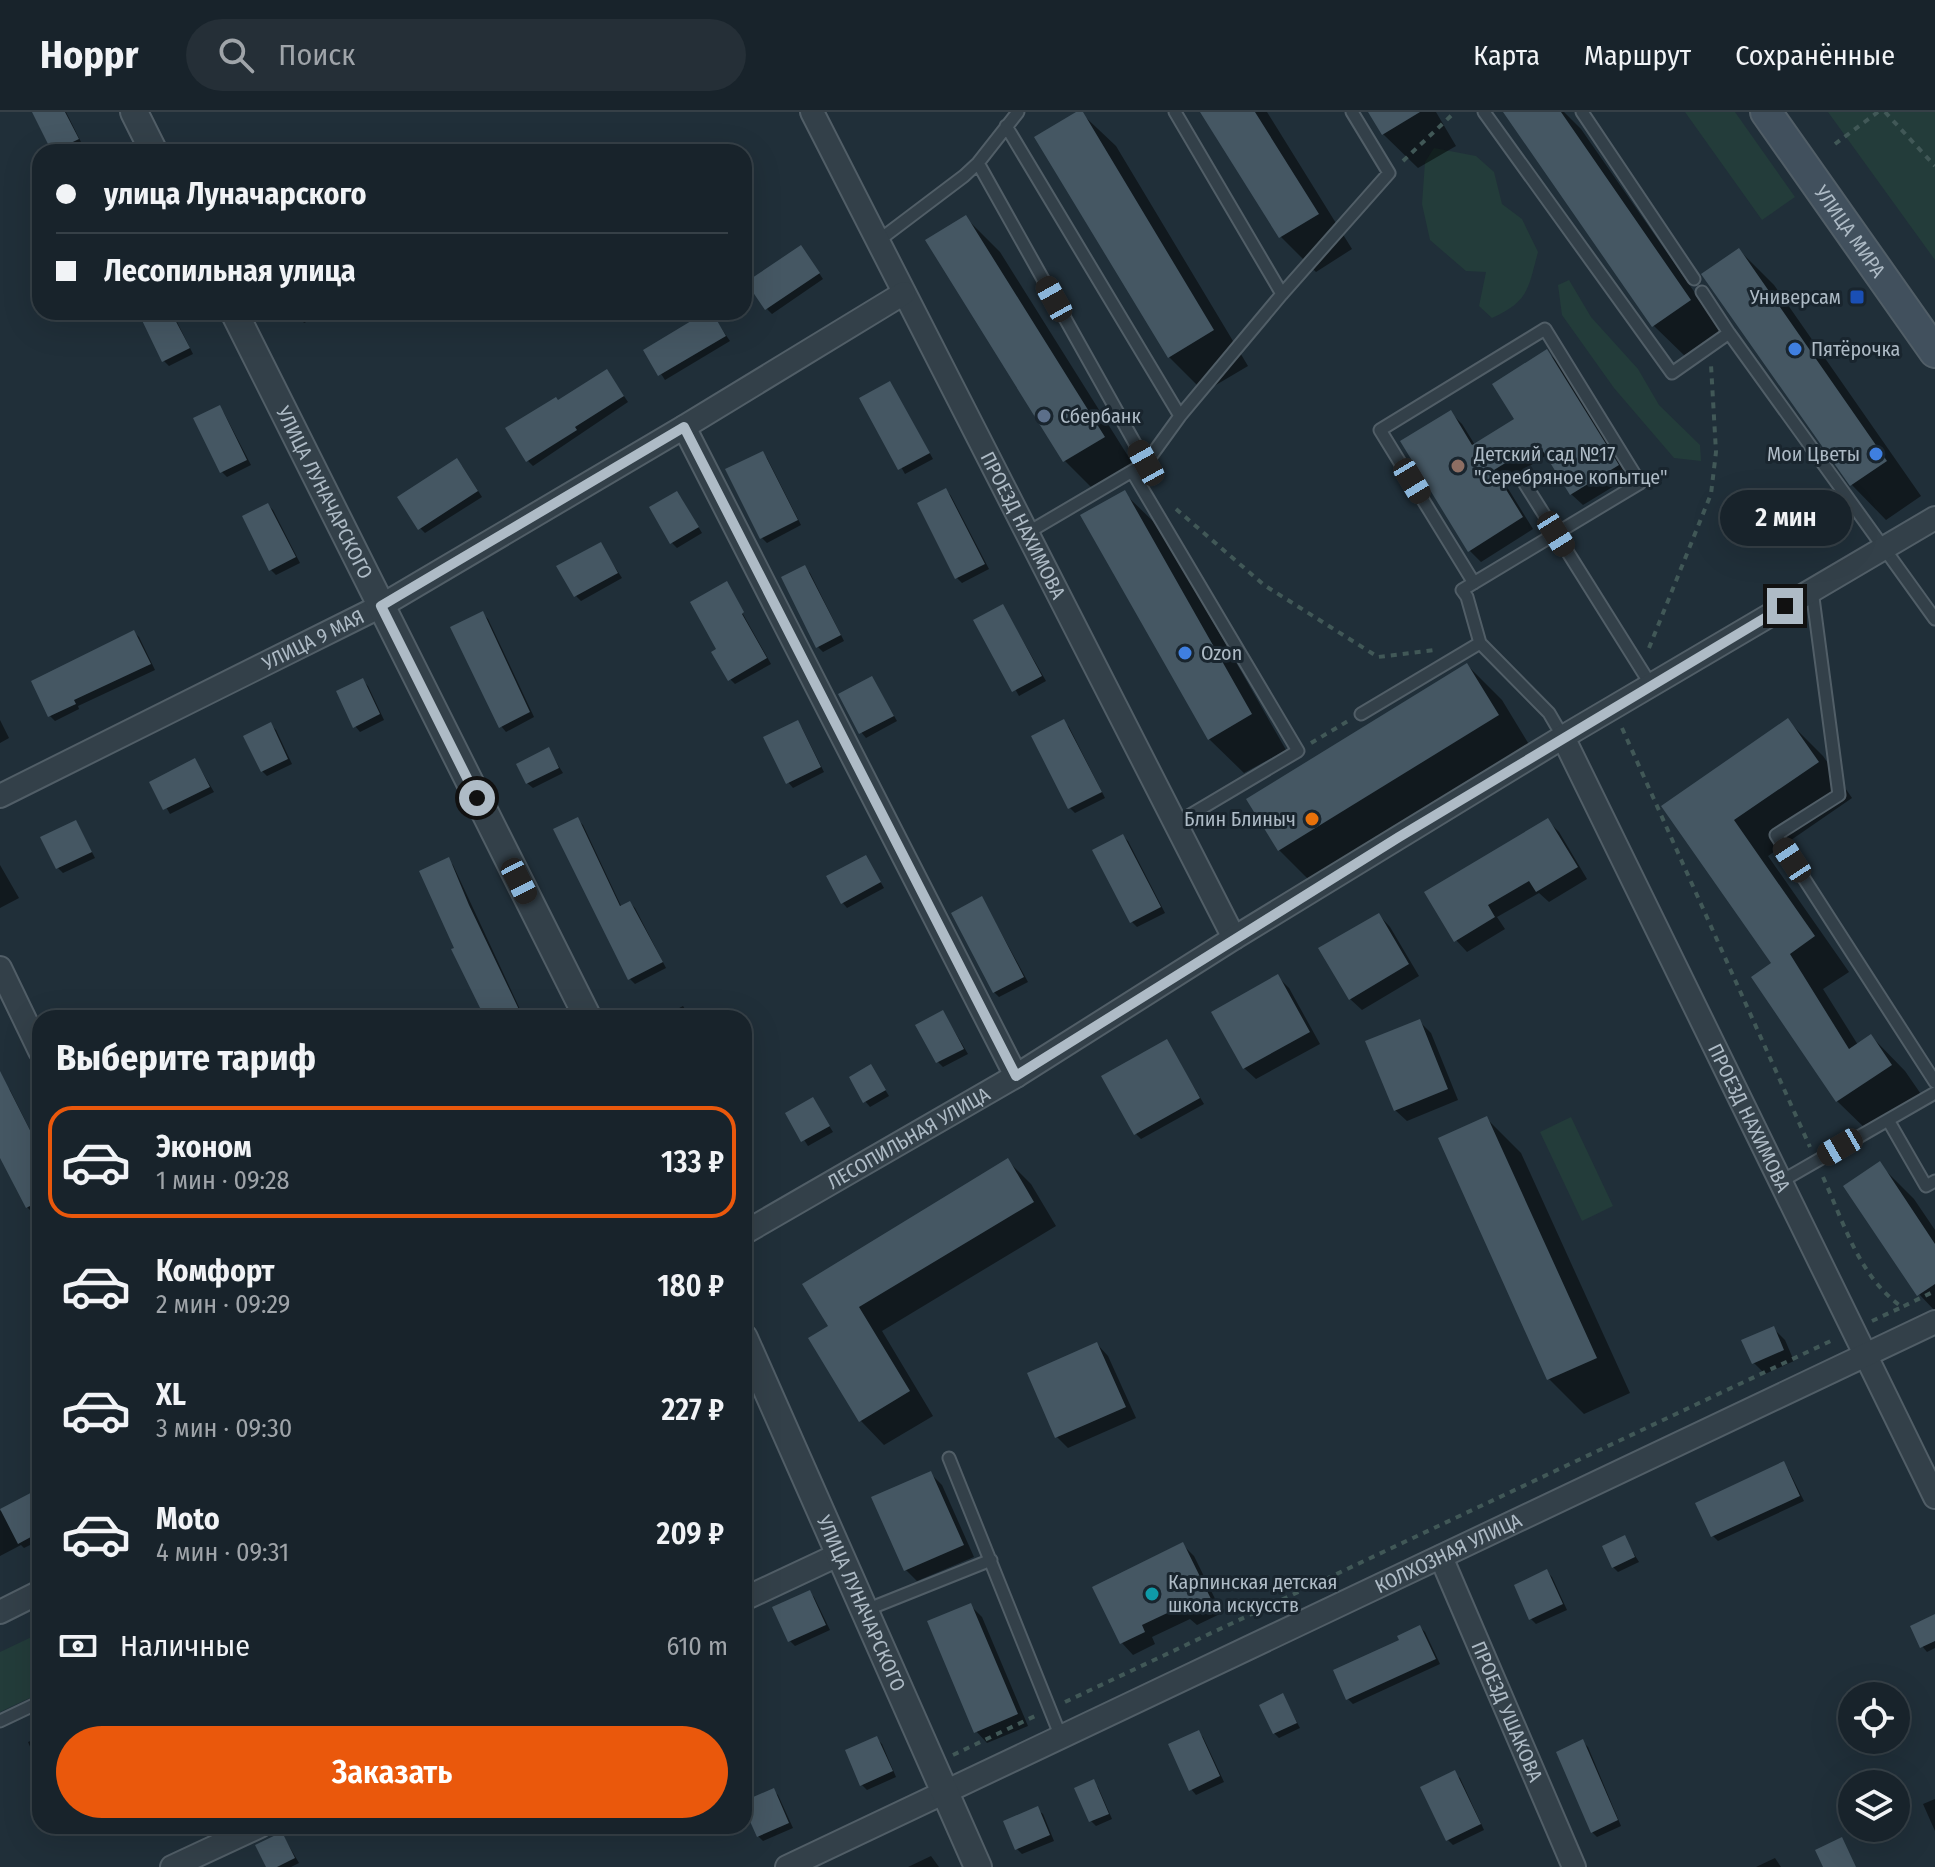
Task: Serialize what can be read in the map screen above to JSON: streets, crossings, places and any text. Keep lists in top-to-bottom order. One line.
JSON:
{"streets":{"main road":["УЛИЦА МИРА"],"street":["УЛИЦА ЛУНАЧАРСКОГО","ПРОЕЗД НАХИМОВА","УЛИЦА 9 МАЯ","ЛЕСОПИЛЬНАЯ УЛИЦА","КОЛХОЗНАЯ УЛИЦА","ПРОЕЗД УШАКОВА"]},"crossings":[["УЛИЦА ЛУНАЧАРСКОГО","УЛИЦА 9 МАЯ"],["УЛИЦА ЛУНАЧАРСКОГО","КОЛХОЗНАЯ УЛИЦА"],["ПРОЕЗД НАХИМОВА","УЛИЦА 9 МАЯ"],["ПРОЕЗД НАХИМОВА","ЛЕСОПИЛЬНАЯ УЛИЦА"],["ПРОЕЗД НАХИМОВА","КОЛХОЗНАЯ УЛИЦА"],["КОЛХОЗНАЯ УЛИЦА","ПРОЕЗД УШАКОВА"]],"places":{"transit":["Универсам"],"other":["Пятёрочка","Сбербанк","Мои Цветы","Детский сад №17 \"Серебряное копытце\"","Ozon","Блин Блиныч","Карпинская детская школа искусств"]},"page":{"header":"Hoppr","search":"Поиск","nav":["Карта","Маршрут","Сохранённые"],"banner":["улица Луначарского","Лесопильная улица"],"bubble":"2 мин","heading":"Выберите тариф","list":[{"name":"Эконом","note":"1 мин · 09:28","value":"133 ₽"},{"name":"Комфорт","note":"2 мин · 09:29","value":"180 ₽"},{"name":"XL","note":"3 мин · 09:30","value":"227 ₽"},{"name":"Moto","note":"4 мин · 09:31","value":"209 ₽"}],"pay":["Наличные","610 m"],"buttons":"Заказать"}}
